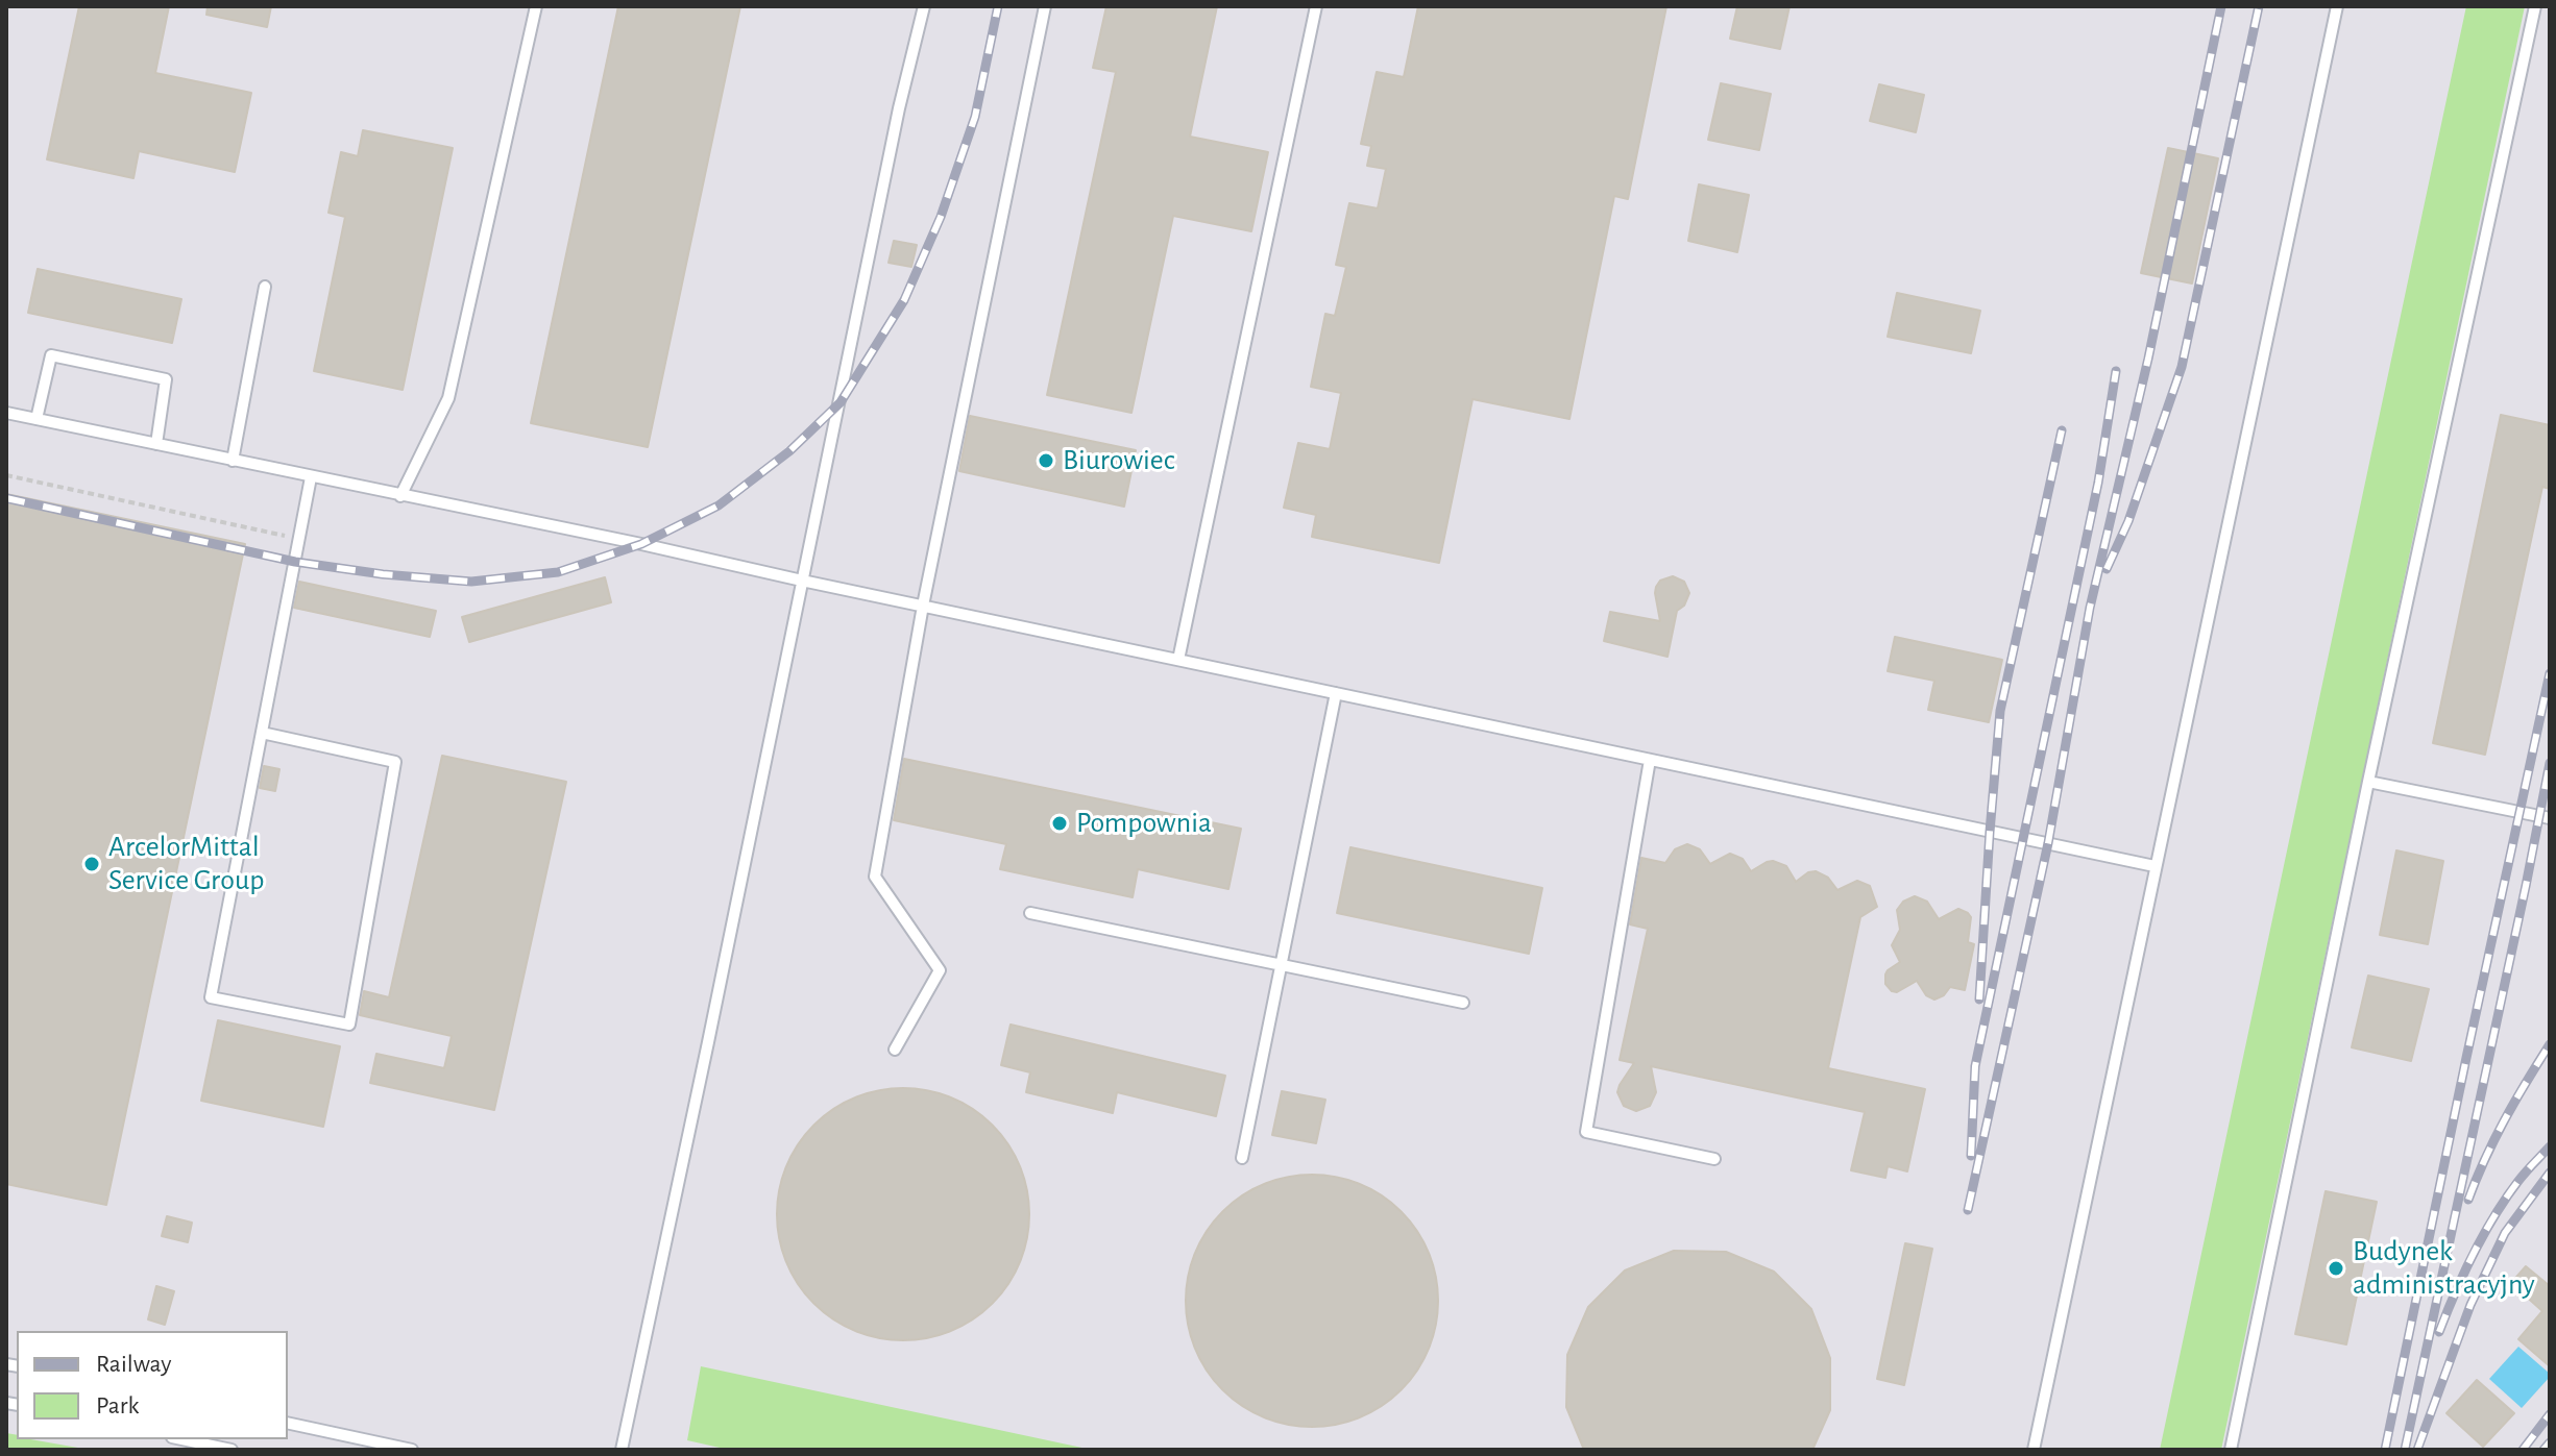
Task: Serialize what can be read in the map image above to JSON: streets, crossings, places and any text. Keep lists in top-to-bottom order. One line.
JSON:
{"places":["Biurowiec","Pompownia","ArcelorMittal Service Group","Budynek administracyjny"],"legend":["Railway","Park"]}
